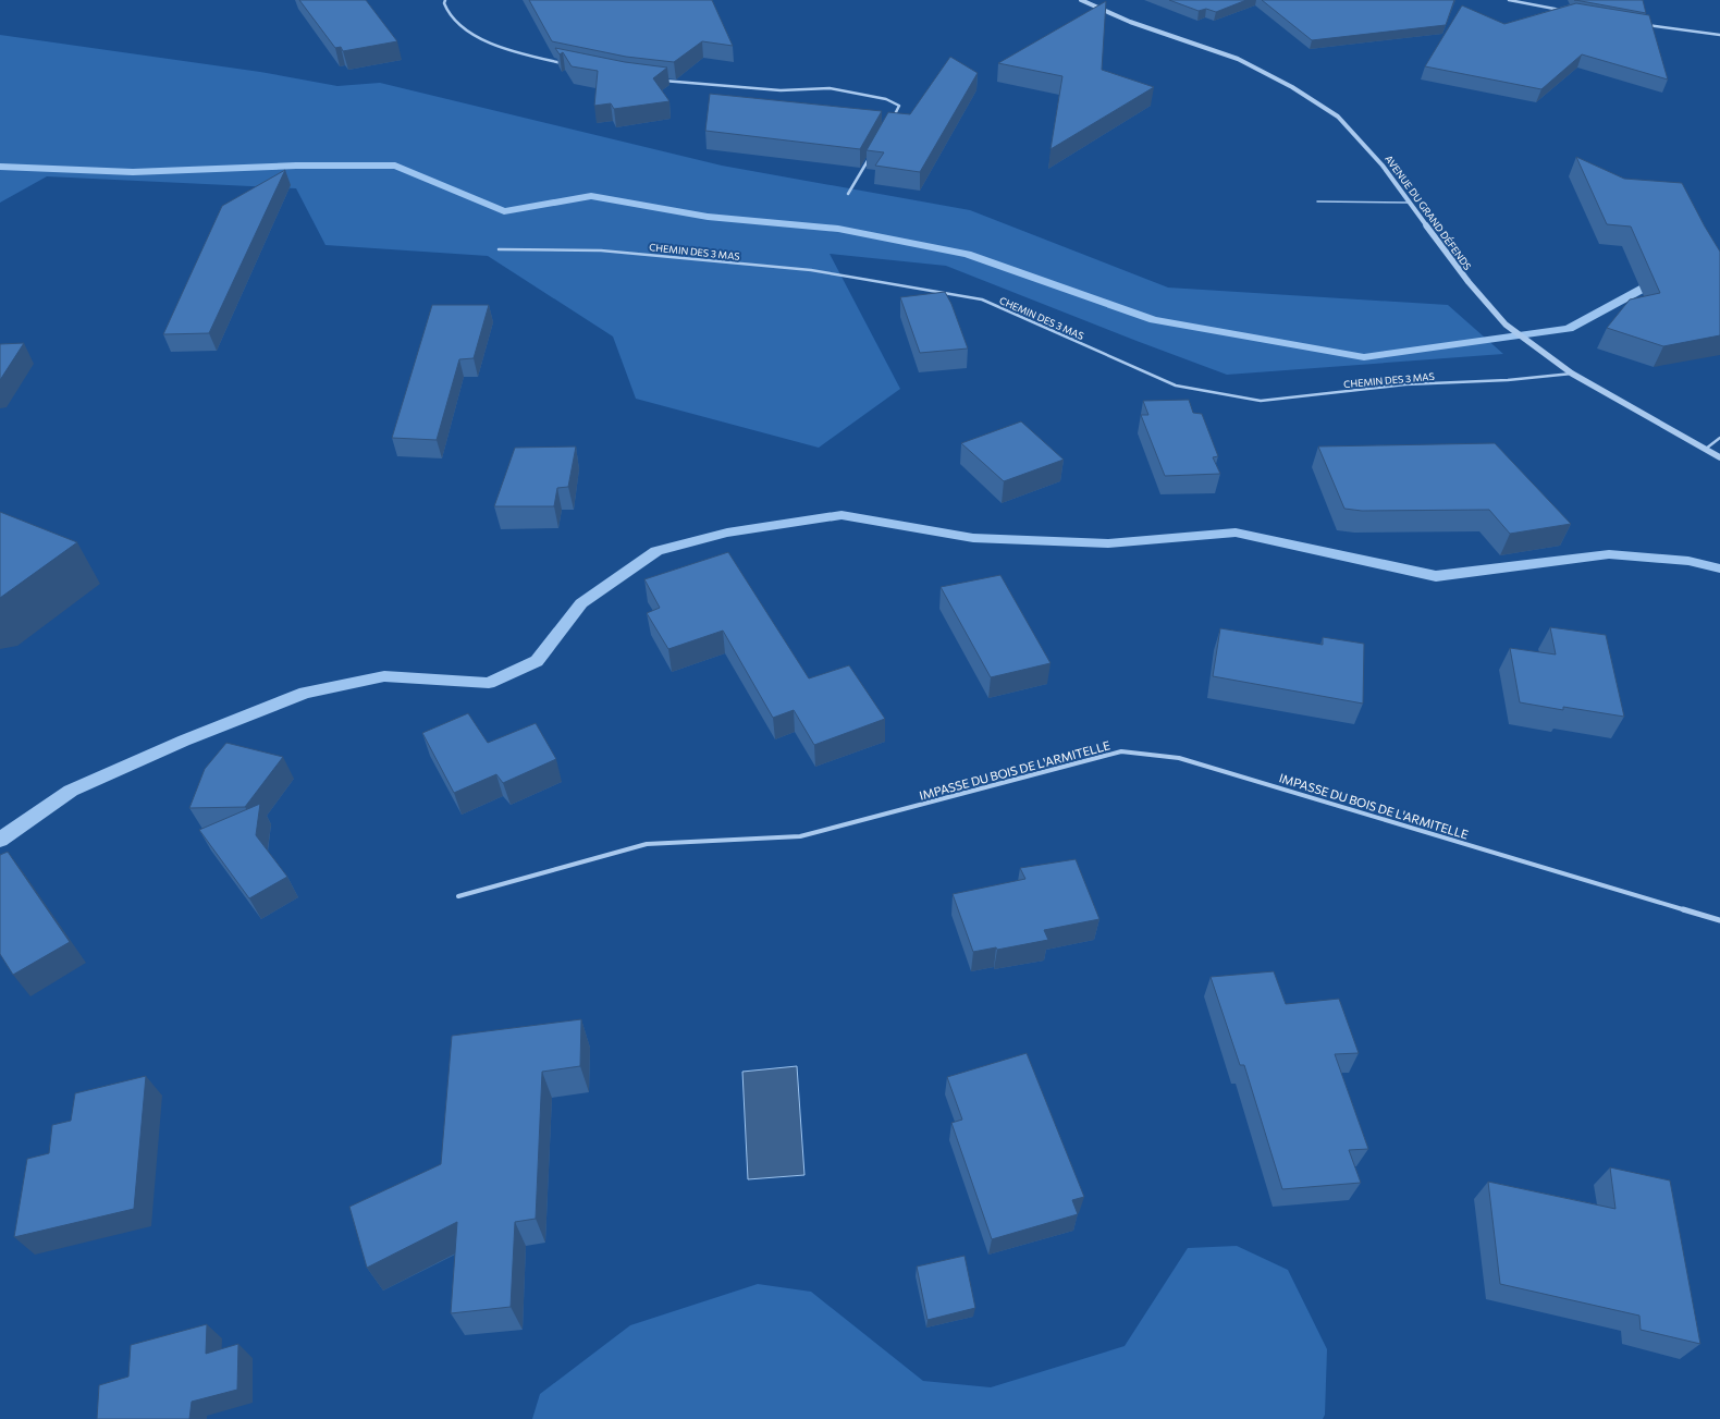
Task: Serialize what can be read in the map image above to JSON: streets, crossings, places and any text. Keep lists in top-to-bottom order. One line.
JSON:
{"streets":{"street":["AVENUE DU GRAND DÉFENDS","IMPASSE DU BOIS DE L'ARMITELLE"],"lane":["CHEMIN DES 3 MAS"]},"crossings":[["AVENUE DU GRAND DÉFENDS","CHEMIN DES 3 MAS"]]}
